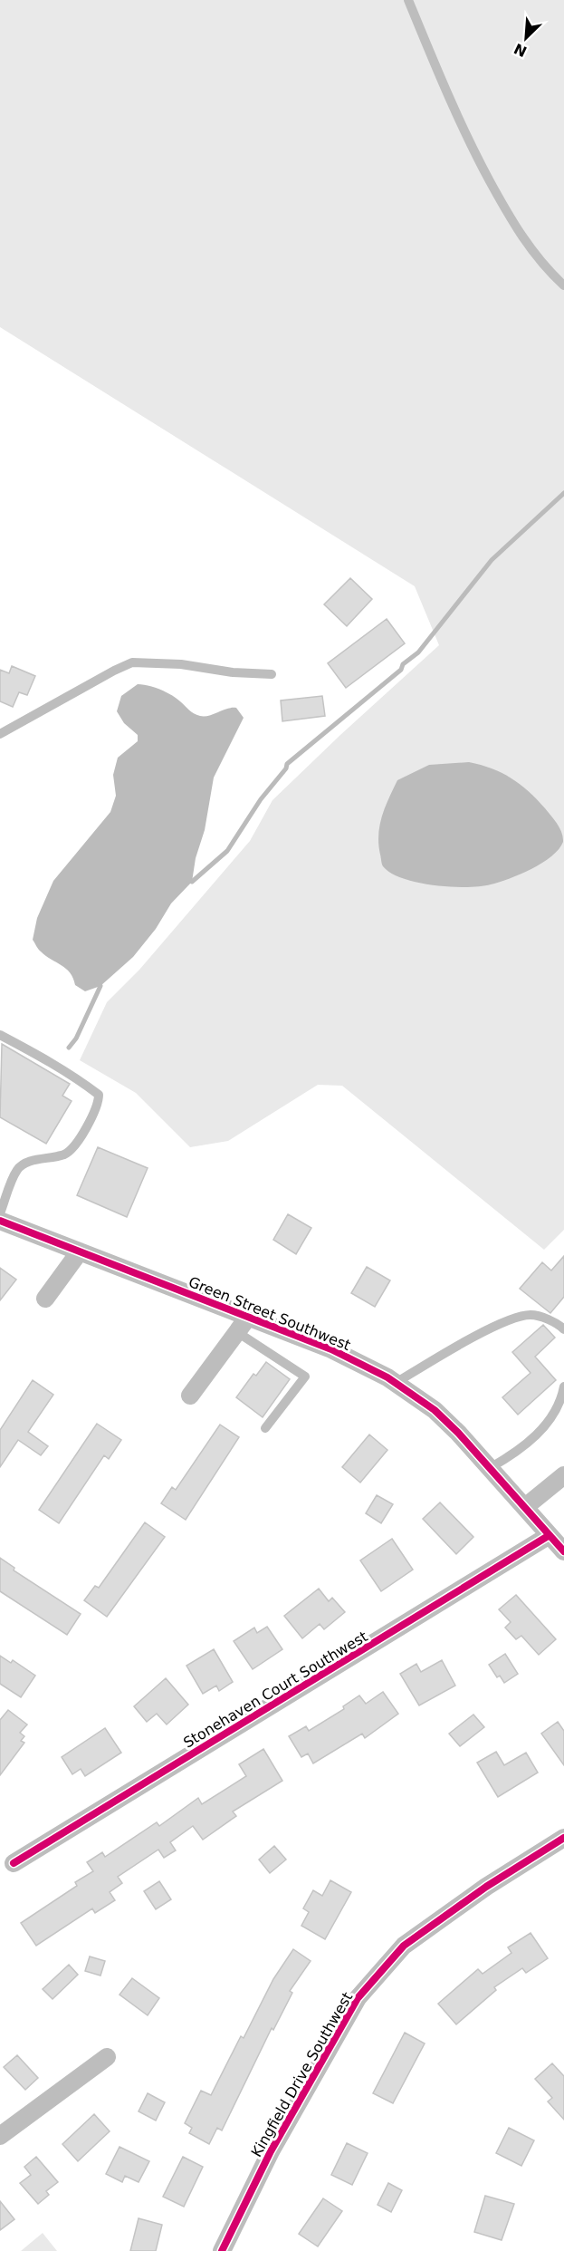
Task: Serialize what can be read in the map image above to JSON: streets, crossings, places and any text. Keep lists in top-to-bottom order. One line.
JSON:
{"streets":{"street":["Green Street Southwest","Stonehaven Court Southwest","Kingfield Drive Southwest"]},"crossings":[["Green Street Southwest","Stonehaven Court Southwest"]],"north":"bottom left"}
